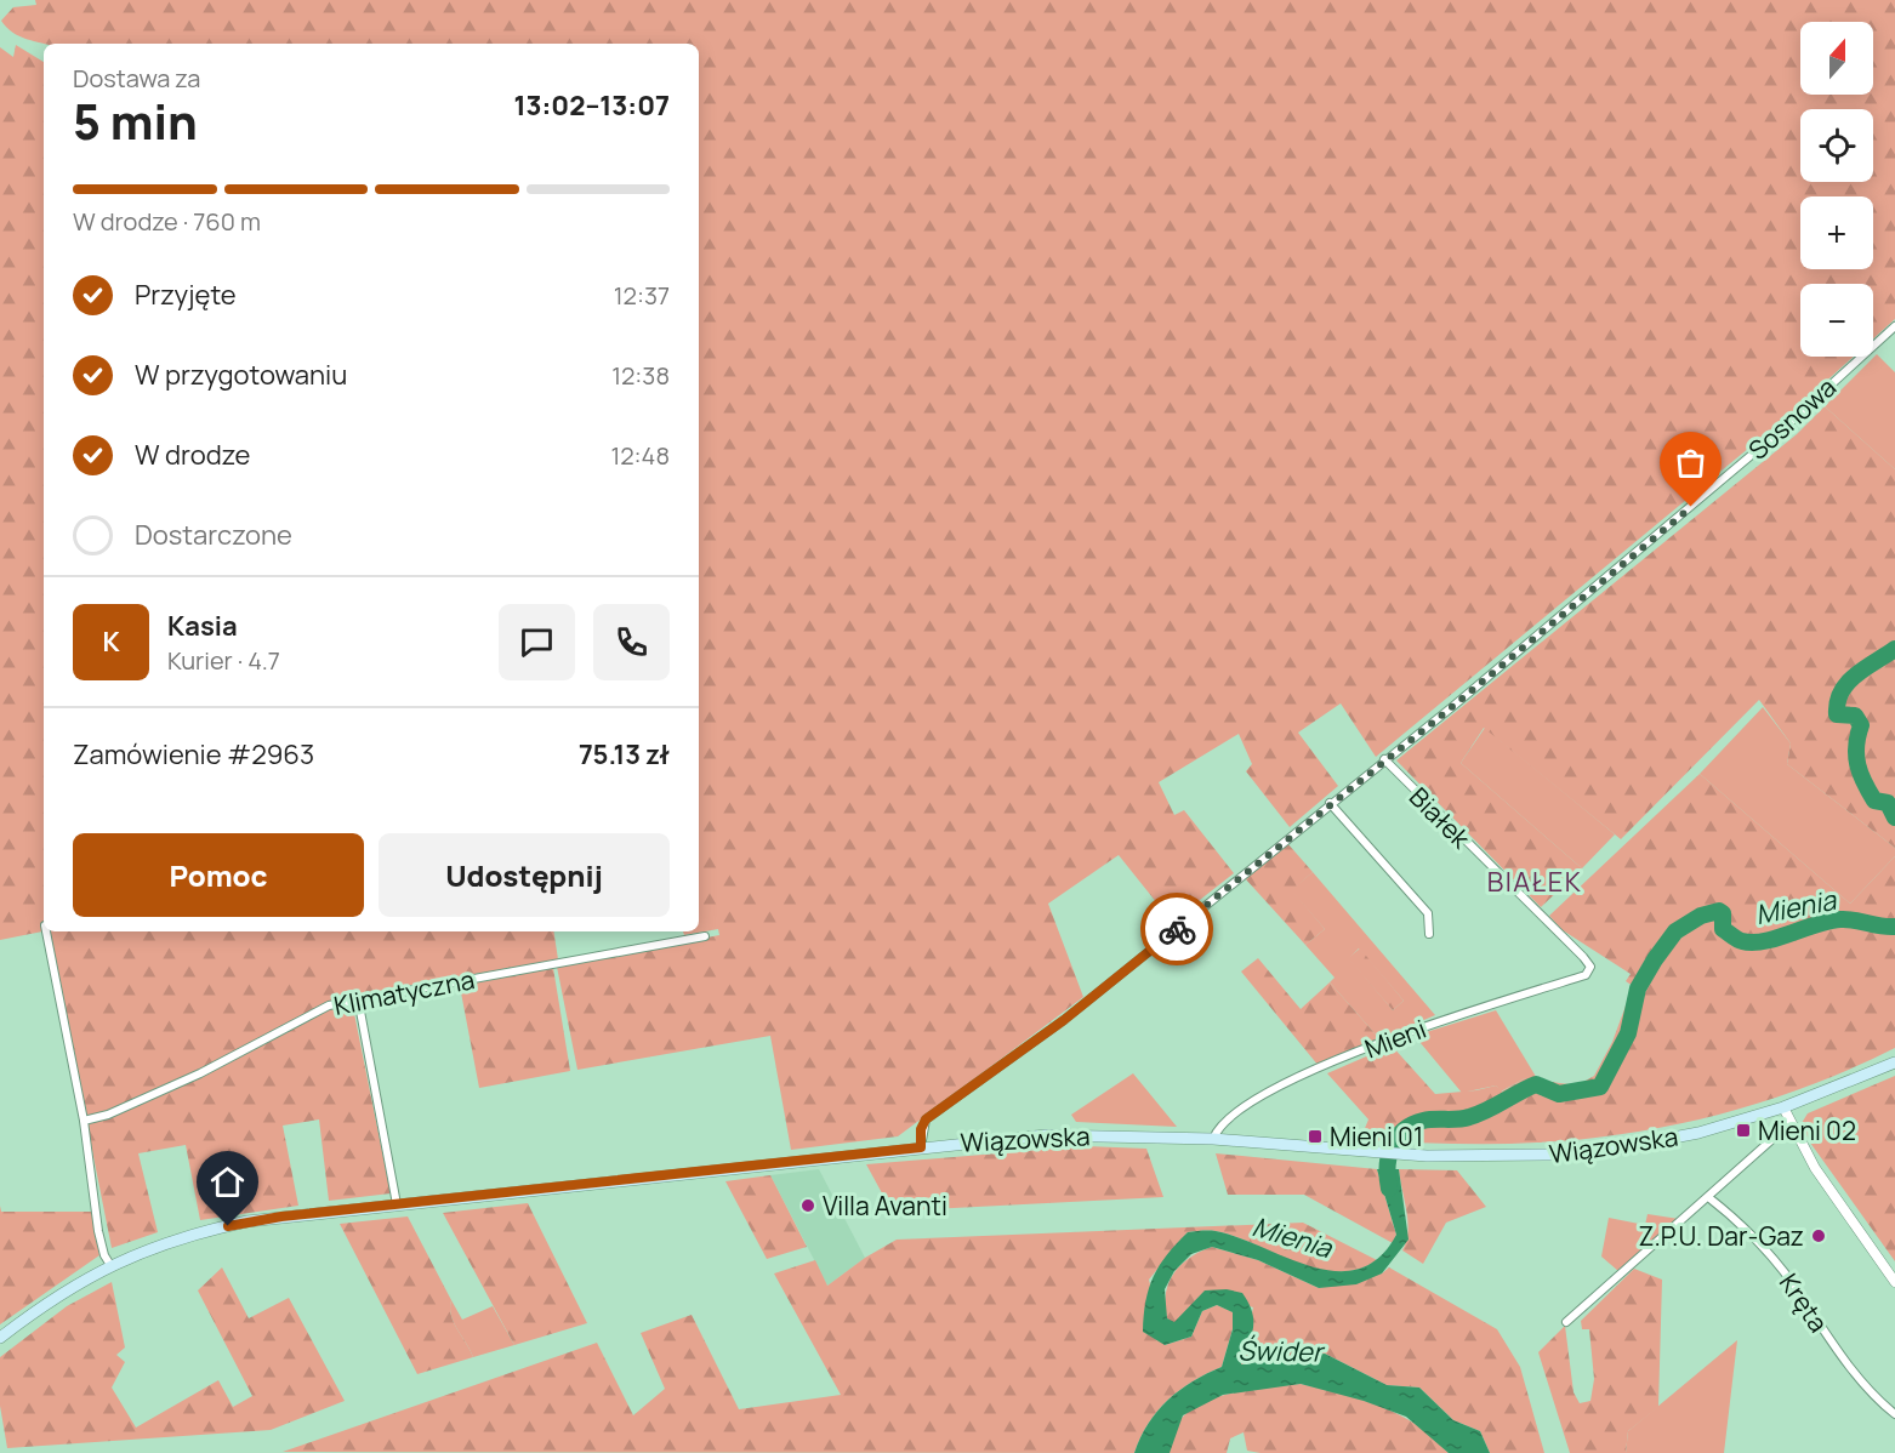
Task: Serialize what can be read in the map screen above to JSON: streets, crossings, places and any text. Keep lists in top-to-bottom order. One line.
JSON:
{"streets":{"main road":["Wiązowska"],"street":["Sosnowa","Białek","Klimatyczna","Mieni","Kręta"]},"crossings":[["Sosnowa","Białek"],["Sosnowa","Wiązowska"],["Białek","Mieni"],["Mieni","Wiązowska"]],"districts":["BIAŁEK"],"water":["Mienia","Świder"],"places":{"transit":["Mieni 02","Mieni 01"],"other":["Villa Avanti","Z.P.U. Dar-Gaz"]},"north":"top","page":{"map_buttons":["+","−"],"heading":["5 min","Dostawa za","13:02–13:07"],"panel":["Kasia","Kurier · 4.7","Zamówienie #2963","75.13 zł"],"bar":"W drodze · 760 m","list":[["Przyjęte","12:37"],["W przygotowaniu","12:38"],["W drodze","12:48"],"Dostarczone"],"round":"K","buttons":["Pomoc","Udostępnij"]}}
